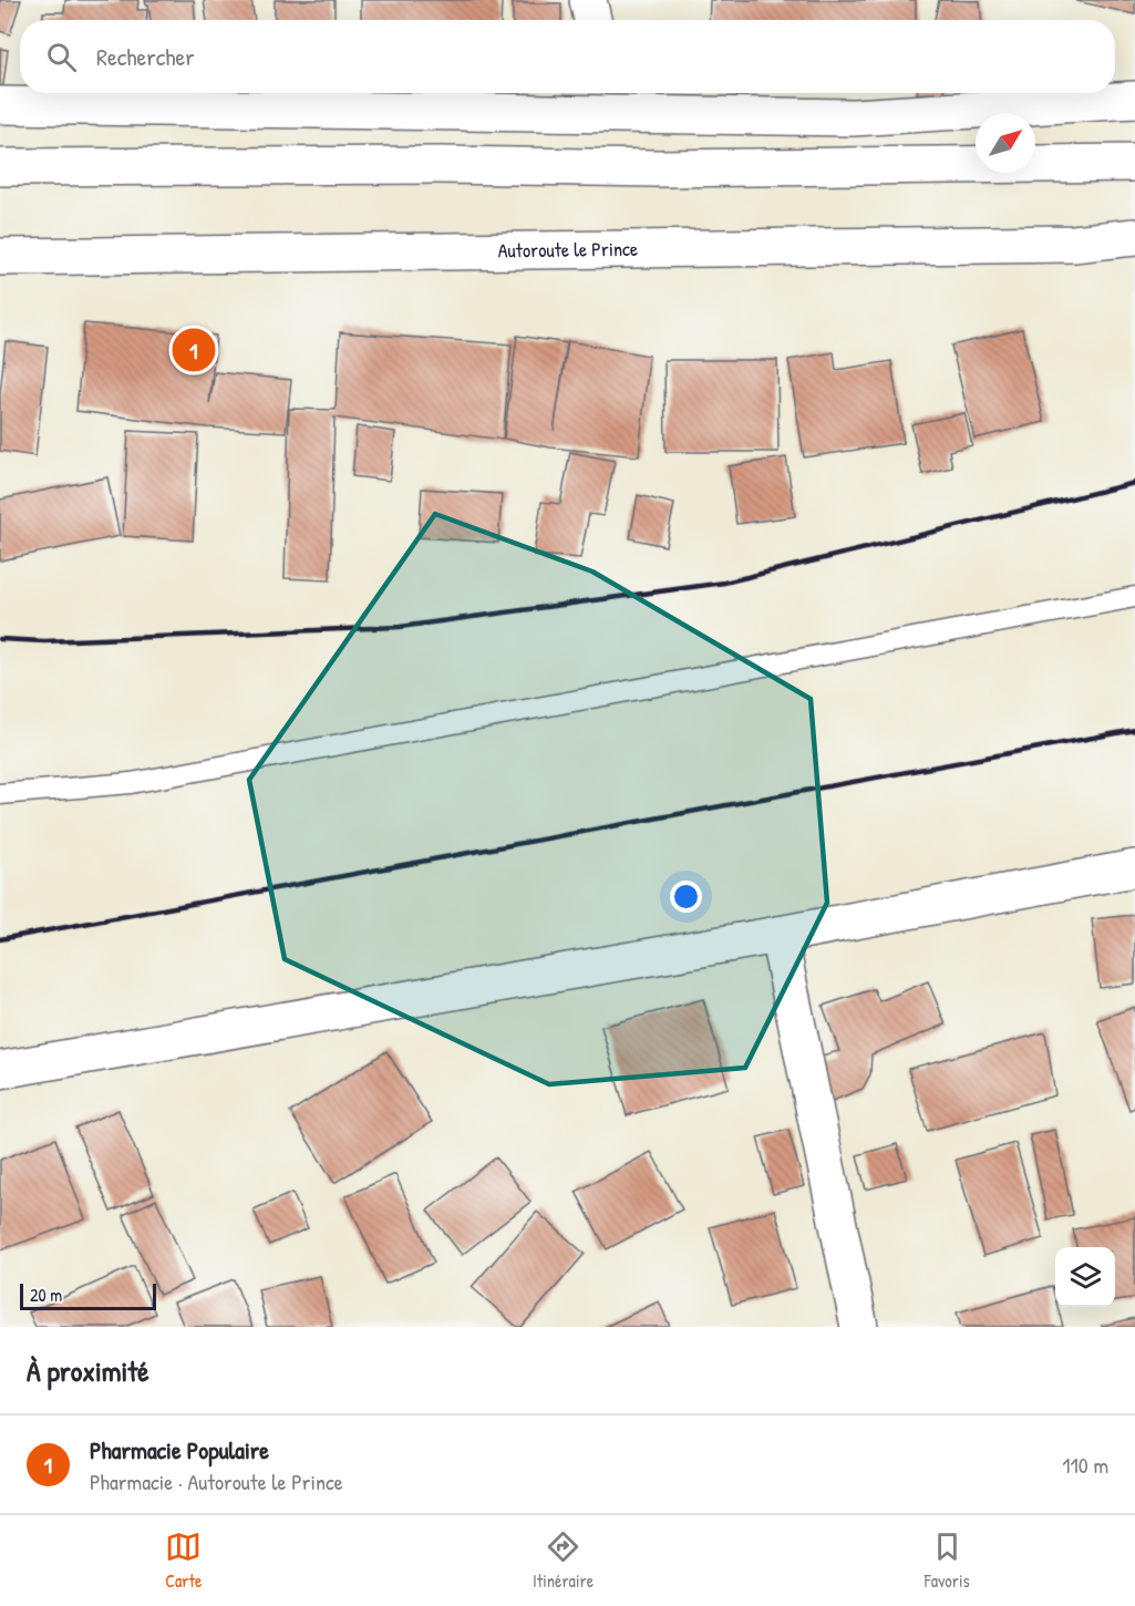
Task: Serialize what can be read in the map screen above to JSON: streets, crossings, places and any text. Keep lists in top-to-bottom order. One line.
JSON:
{"streets":{"street":["Autoroute le Prince"]},"scale_bar":"20 m","north":"top right","page":{"search":"Rechercher","pins":"1","scale":"20 m","heading":"À proximité","list":[{"mark":"1","name":"Pharmacie Populaire","note":"Pharmacie · Autoroute le Prince","value":"110 m"}],"nav":["Carte","Itinéraire","Favoris"]}}
